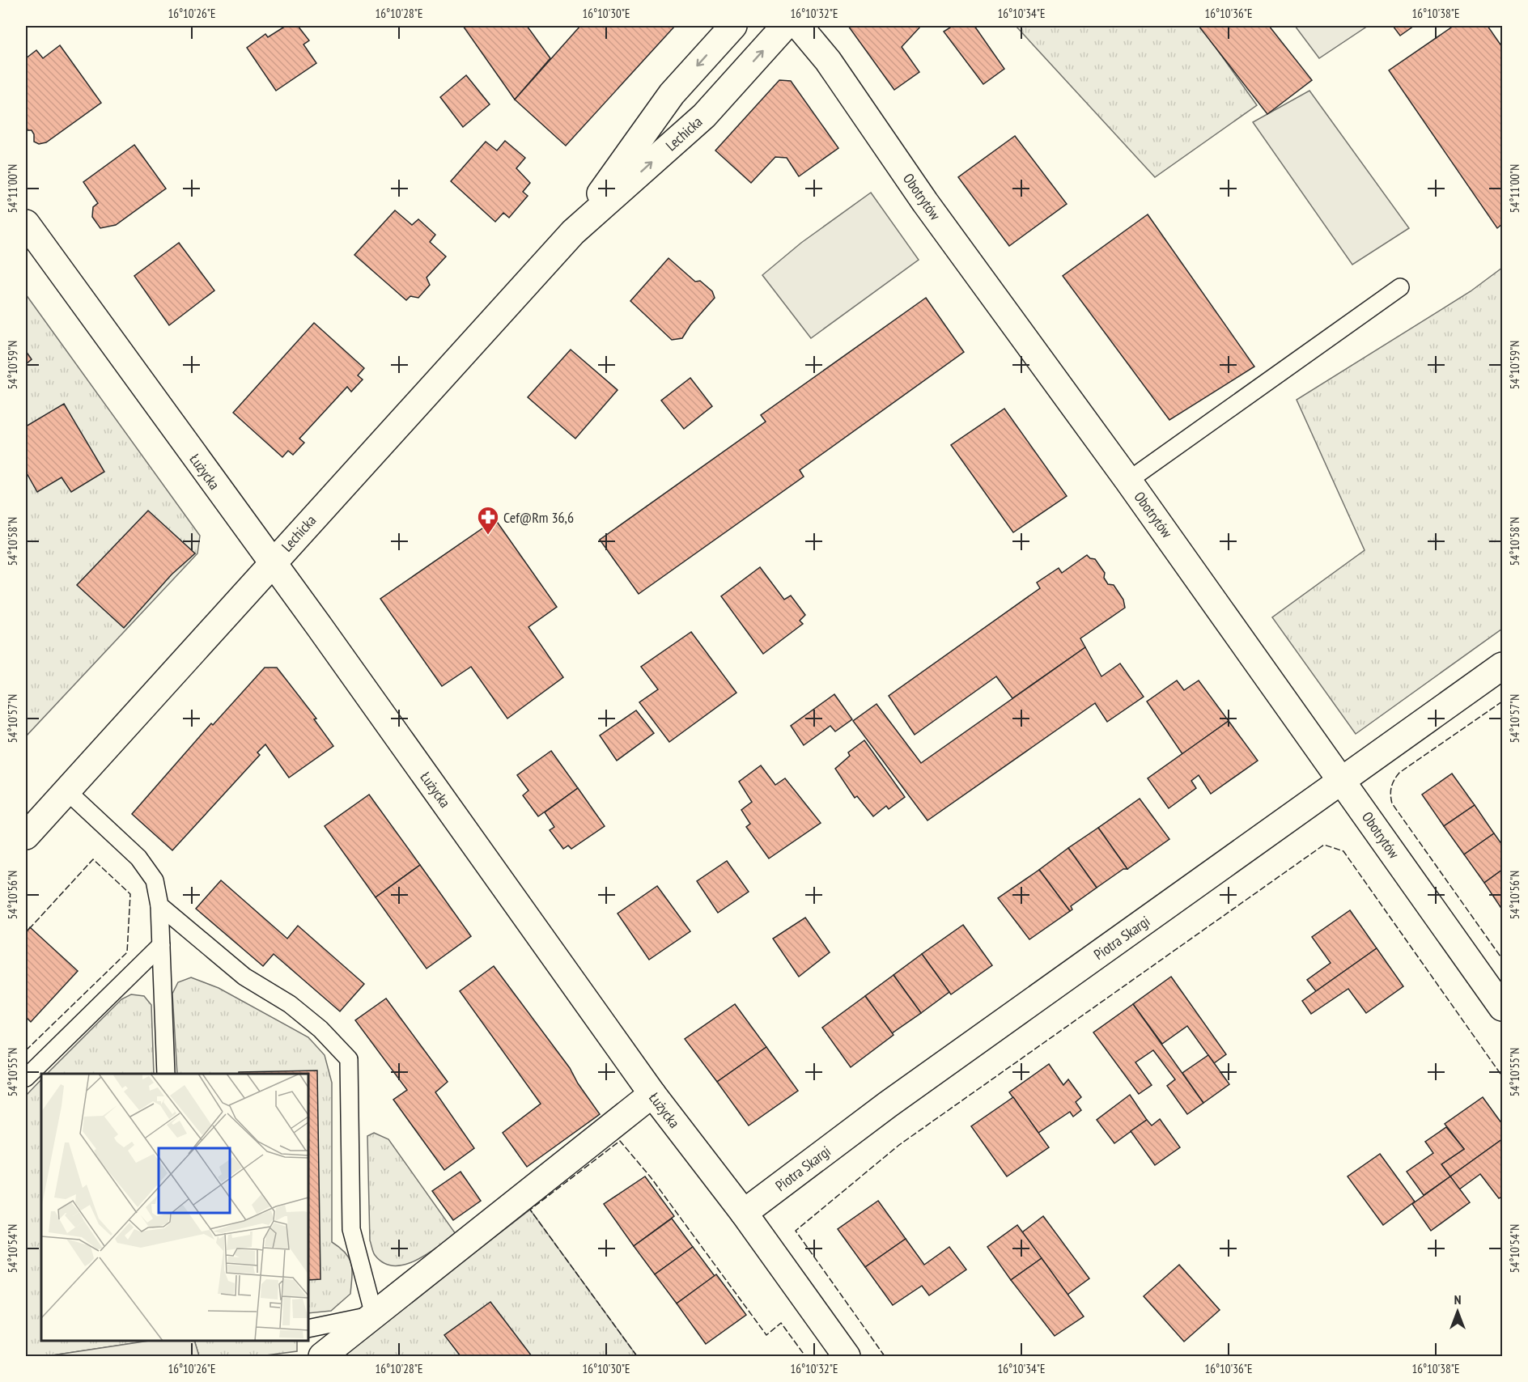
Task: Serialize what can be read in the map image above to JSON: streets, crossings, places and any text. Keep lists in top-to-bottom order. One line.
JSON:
{"streets":{"street":["Lechicka","Obotrytów","Łużycka","Piotra Skargi"]},"crossings":[["Lechicka","Łużycka"],["Obotrytów","Piotra Skargi"],["Łużycka","Piotra Skargi"]],"places":{"pharmacy":["Cef@Rm 36,6"]},"north":"top","coordinates":["16°10'26\"E","16°10'28\"E","16°10'30\"E","16°10'32\"E","16°10'34\"E","16°10'36\"E","16°10'38\"E","54°11'00\"N","54°10'59\"N","54°10'58\"N","54°10'57\"N","54°10'56\"N","54°10'55\"N","54°10'54\"N"]}
